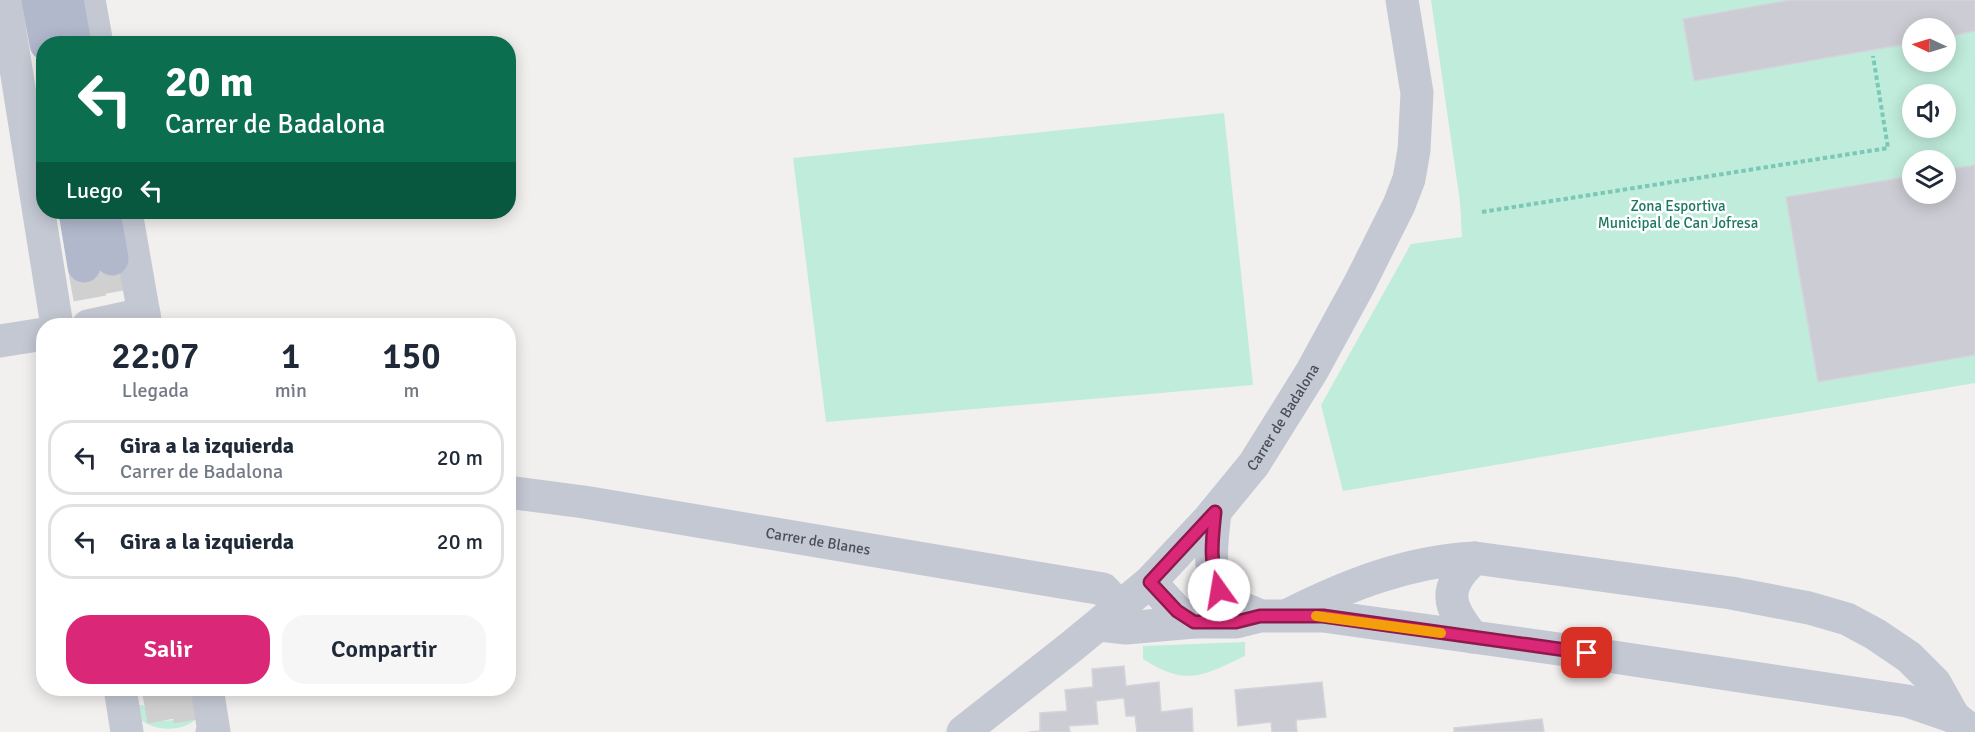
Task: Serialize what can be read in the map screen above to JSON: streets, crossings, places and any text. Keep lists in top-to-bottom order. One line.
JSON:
{"streets":{"street":["Carrer de Badalona","Carrer de Blanes"]},"crossings":[["Carrer de Badalona","Carrer de Blanes"]],"parks":["Zona Esportiva Municipal de Can Jofresa"],"north":"left","page":{"turn":["20 m","Carrer de Badalona"],"then":"Luego","eta":["22:07","Llegada","1","min","150","m"],"list":[{"name":"Gira a la izquierda","note":"Carrer de Badalona","value":"20 m"},{"name":"Gira a la izquierda","value":"20 m"}],"buttons":["Salir","Compartir"]}}
